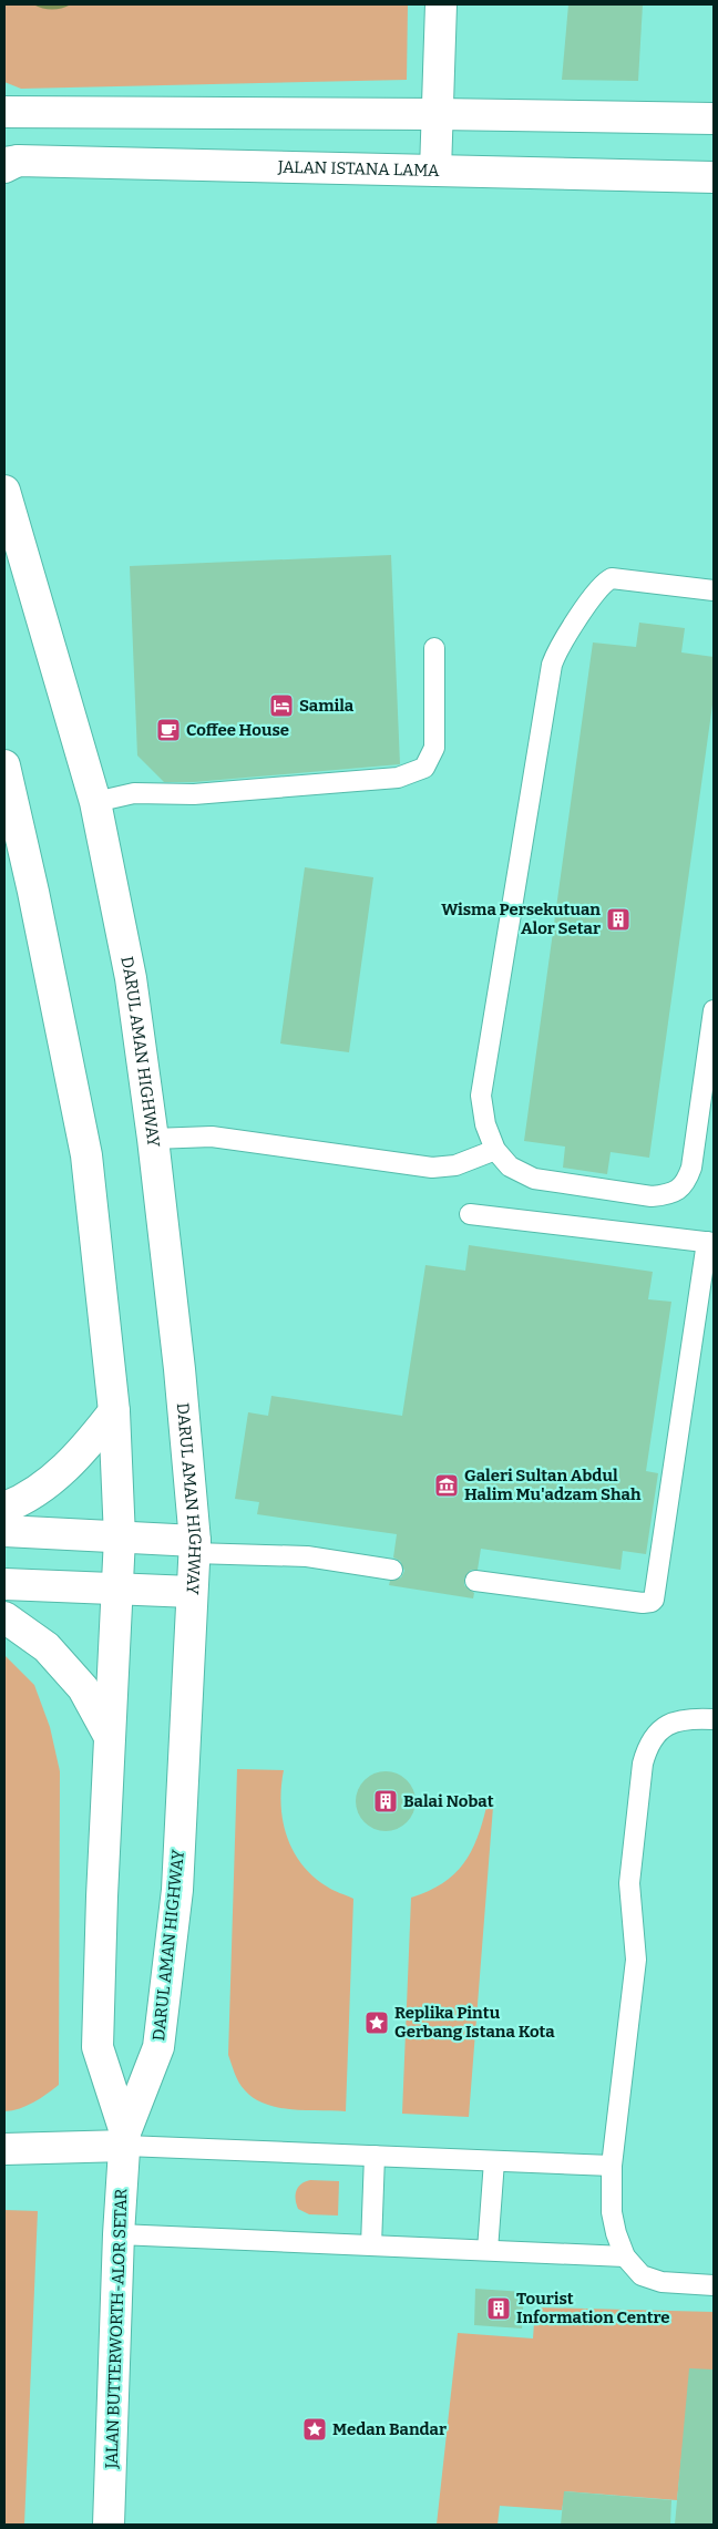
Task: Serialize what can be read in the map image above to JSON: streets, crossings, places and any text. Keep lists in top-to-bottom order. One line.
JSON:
{"streets":{"main road":["JALAN ISTANA LAMA","DARUL AMAN HIGHWAY","JALAN BUTTERWORTH-ALOR SETAR"]},"crossings":[["DARUL AMAN HIGHWAY","JALAN BUTTERWORTH-ALOR SETAR"]],"places":{"hotel":["Samila"],"cafe":["Coffee House"],"building":["Wisma Persekutuan Alor Setar","Balai Nobat","Tourist Information Centre"],"museum":["Galeri Sultan Abdul Halim Mu'adzam Shah"],"place":["Replika Pintu Gerbang Istana Kota","Medan Bandar"]}}
